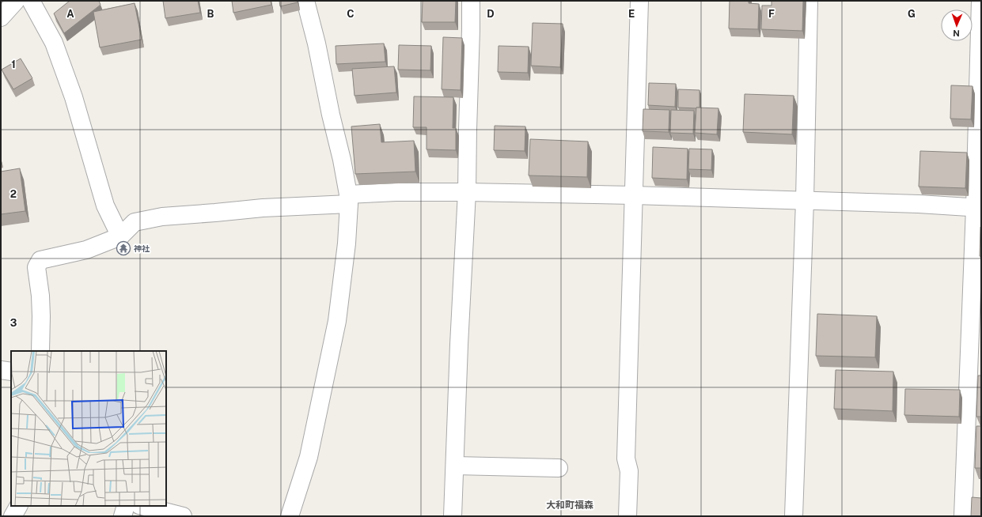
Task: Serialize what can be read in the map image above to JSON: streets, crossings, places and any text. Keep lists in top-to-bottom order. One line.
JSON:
{"districts":["大和町福森"],"places":{"temple":["神社"]},"north":"bottom","grid":{"columns":["A","B","C","D","E","F","G"],"rows":["1","2","3"]}}
